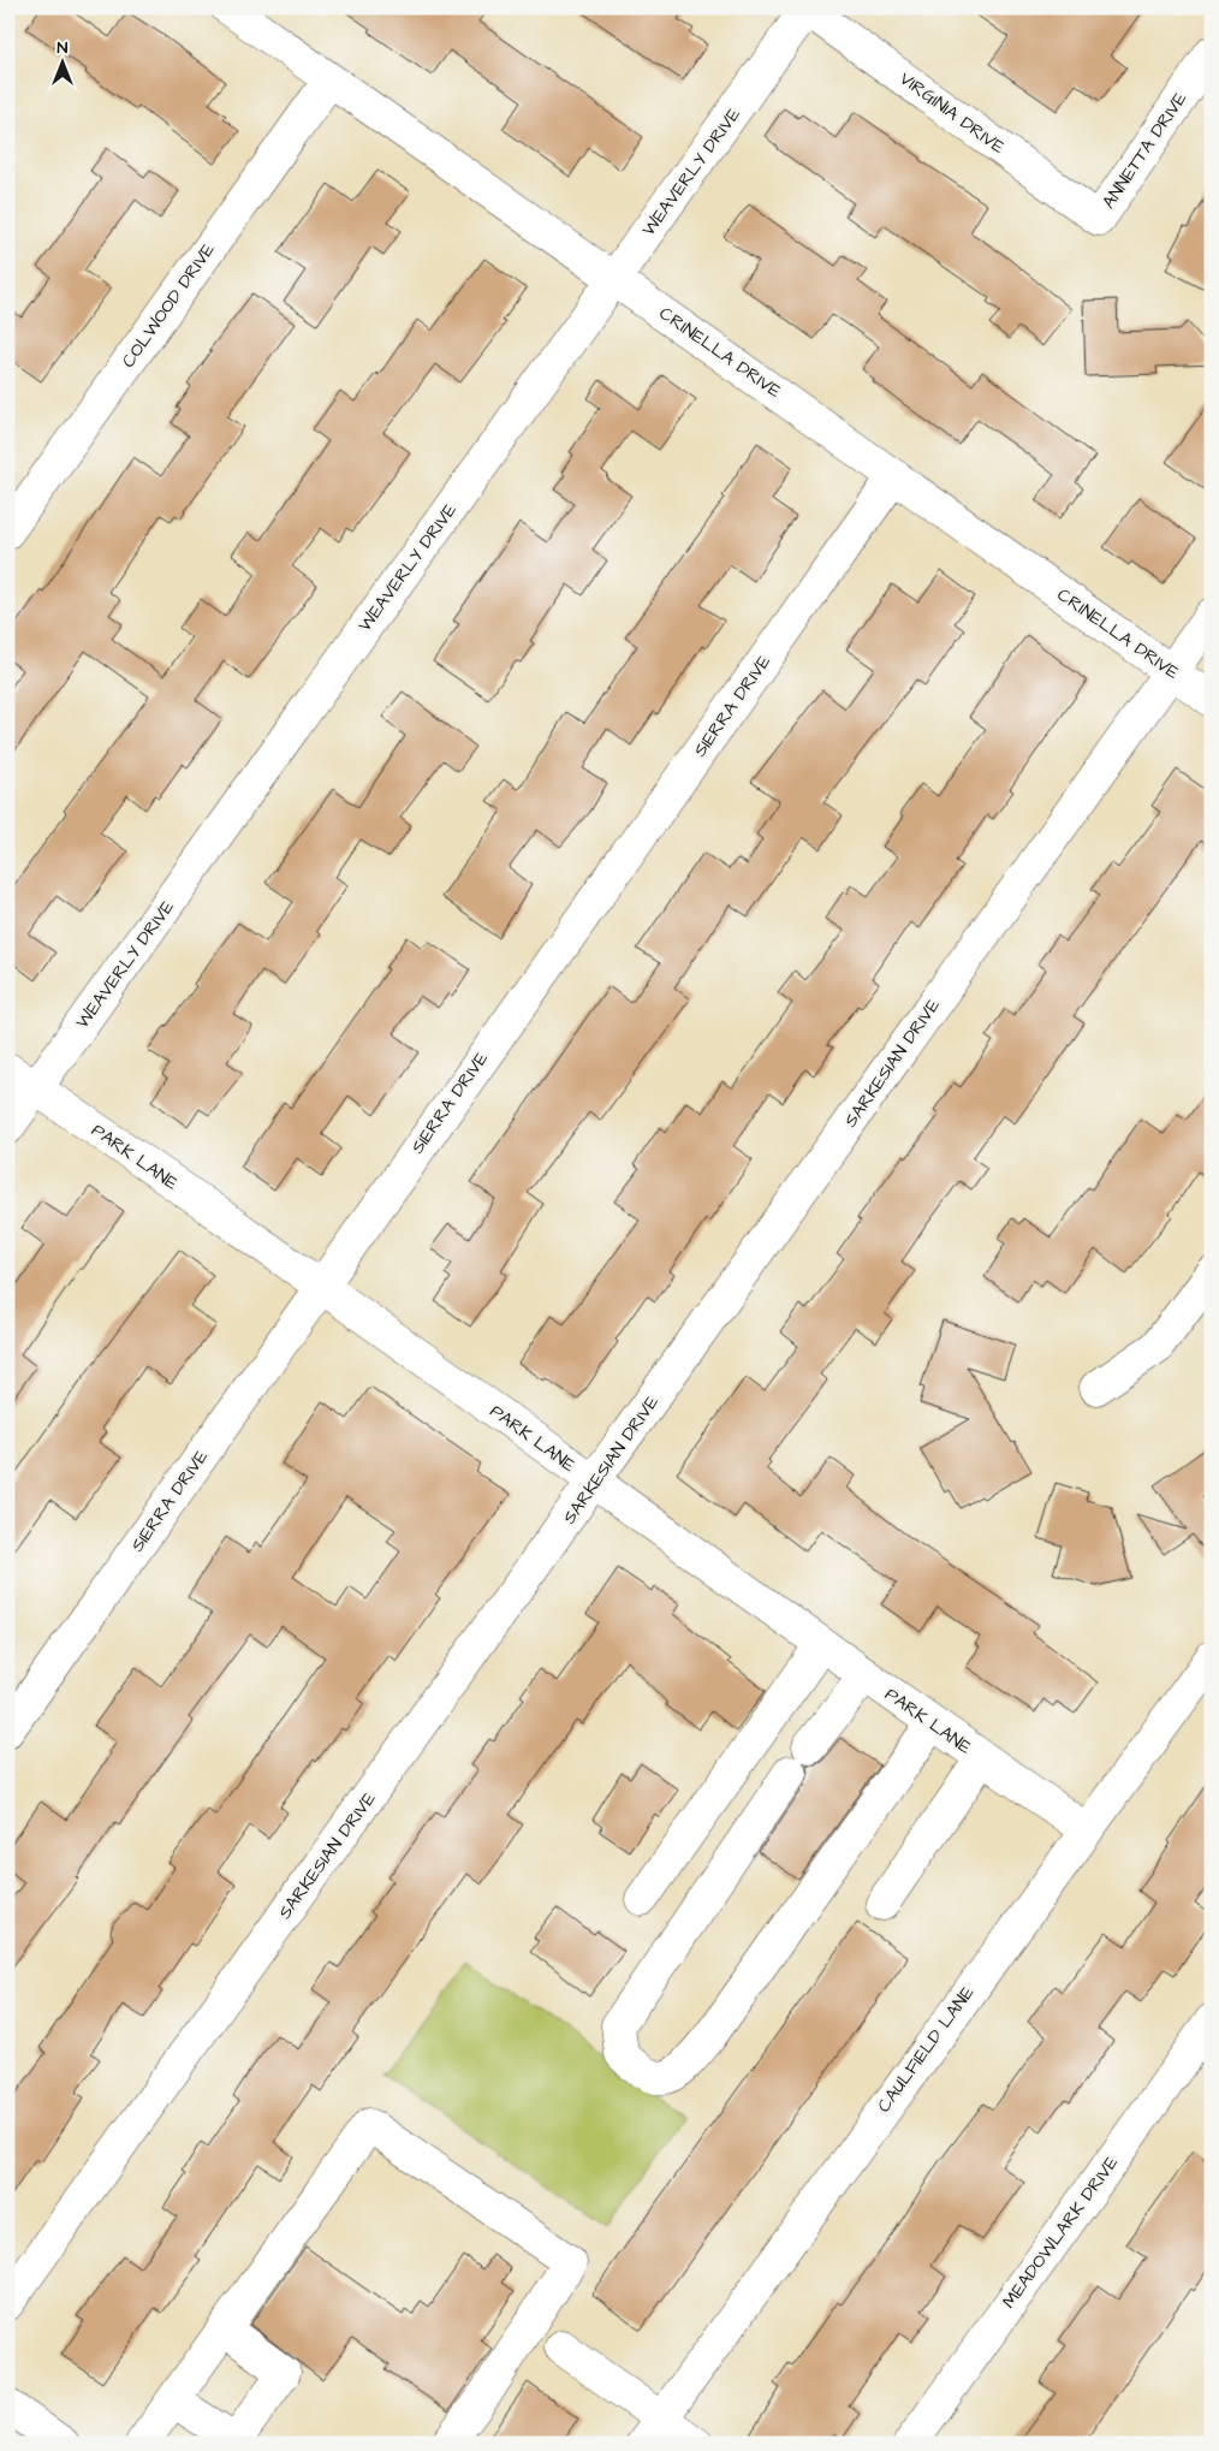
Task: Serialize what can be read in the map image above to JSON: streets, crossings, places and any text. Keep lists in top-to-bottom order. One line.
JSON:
{"streets":{"street":["VIRGINIA DRIVE","ANNETTA DRIVE","WEAVERLY DRIVE","COLWOOD DRIVE","CRINELLA DRIVE","SIERRA DRIVE","SARKESIAN DRIVE","PARK LANE","CAULFIELD LANE","MEADOWLARK DRIVE"]},"crossings":[["VIRGINIA DRIVE","ANNETTA DRIVE"],["VIRGINIA DRIVE","WEAVERLY DRIVE"],["WEAVERLY DRIVE","CRINELLA DRIVE"],["WEAVERLY DRIVE","PARK LANE"],["COLWOOD DRIVE","CRINELLA DRIVE"],["CRINELLA DRIVE","SIERRA DRIVE"],["CRINELLA DRIVE","SARKESIAN DRIVE"],["SIERRA DRIVE","PARK LANE"],["SARKESIAN DRIVE","PARK LANE"],["PARK LANE","CAULFIELD LANE"]],"north":"top"}
